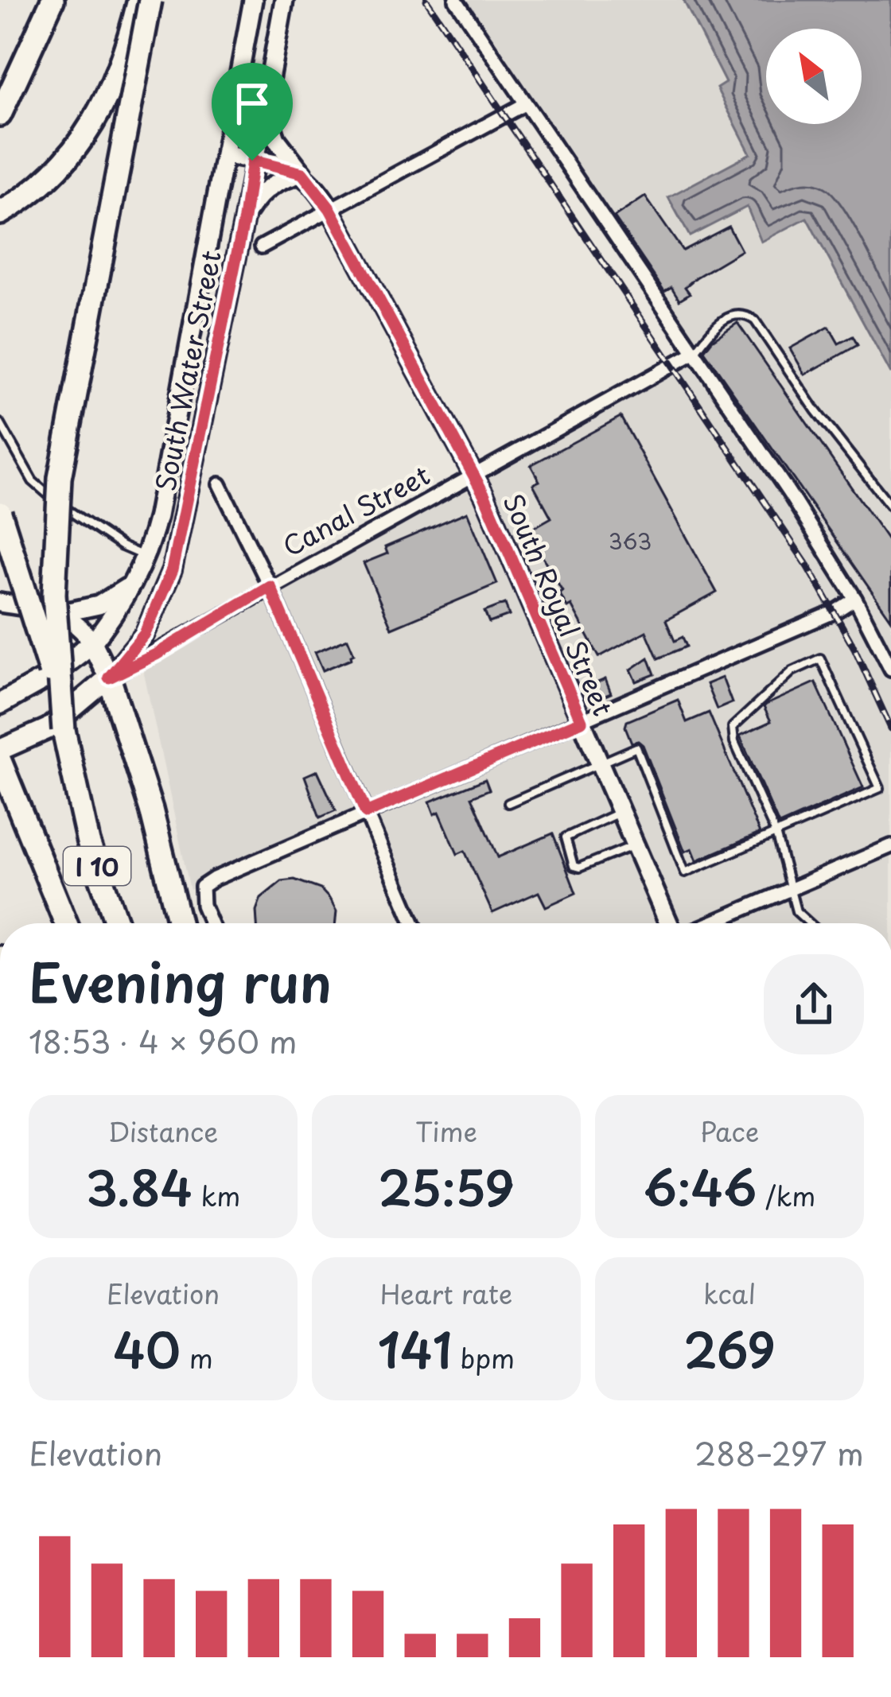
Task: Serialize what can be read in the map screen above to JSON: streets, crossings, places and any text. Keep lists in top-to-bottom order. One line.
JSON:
{"streets":{"highway":["I 10"],"main road":["South Water Street","Canal Street","South Royal Street"]},"crossings":[["South Water Street","Canal Street"],["South Water Street","South Royal Street"],["Canal Street","South Royal Street"]],"house_numbers":["363"],"north":"top left","page":{"heading":["Evening run","18:53 · 4 × 960 m"],"stats":[["Distance","3.84 km"],["Time","25:59"],["Pace","6:46 /km"],["Elevation","40 m"],["Heart rate","141 bpm"],["kcal","269"]],"chart":["Elevation","288–297 m"]}}
